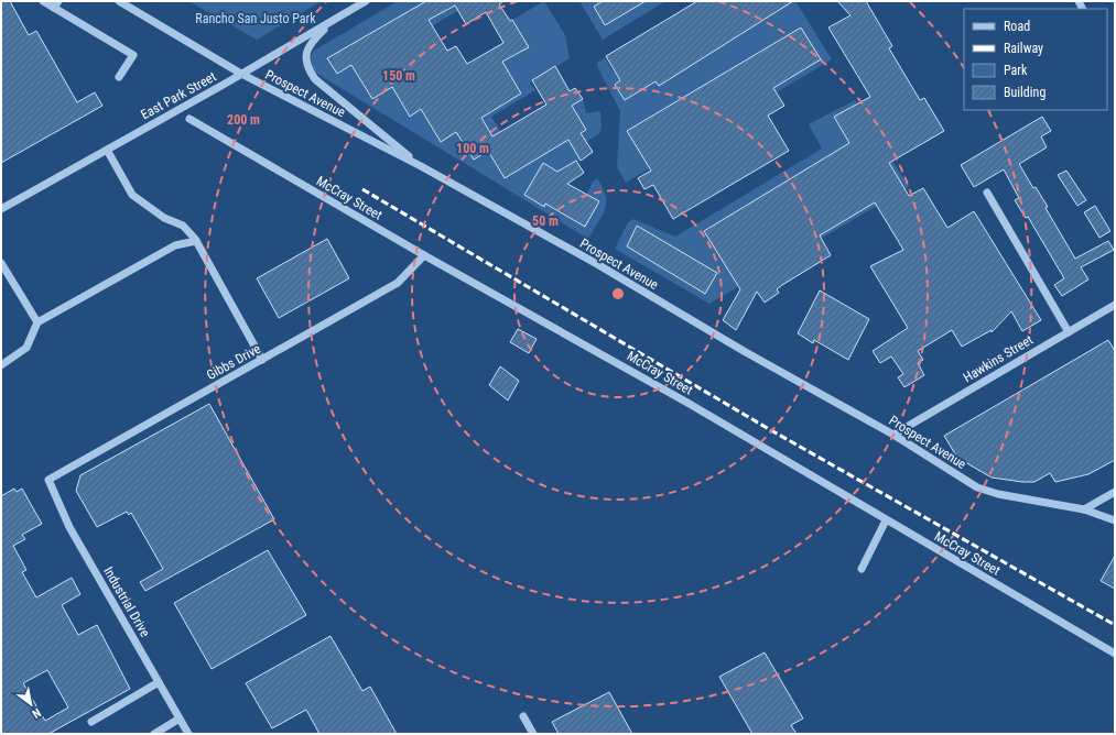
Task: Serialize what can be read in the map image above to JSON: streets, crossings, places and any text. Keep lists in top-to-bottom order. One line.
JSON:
{"streets":{"street":["Prospect Avenue","East Park Street","McCray Street","Hawkins Street","Gibbs Drive","Industrial Drive"]},"crossings":[["Prospect Avenue","East Park Street"],["Prospect Avenue","Hawkins Street"],["McCray Street","Gibbs Drive"],["Gibbs Drive","Industrial Drive"]],"parks":["Rancho San Justo Park"],"legend":["Road","Railway","Park","Building"],"north":"bottom right","rings":["150 m","200 m","100 m","50 m"]}
